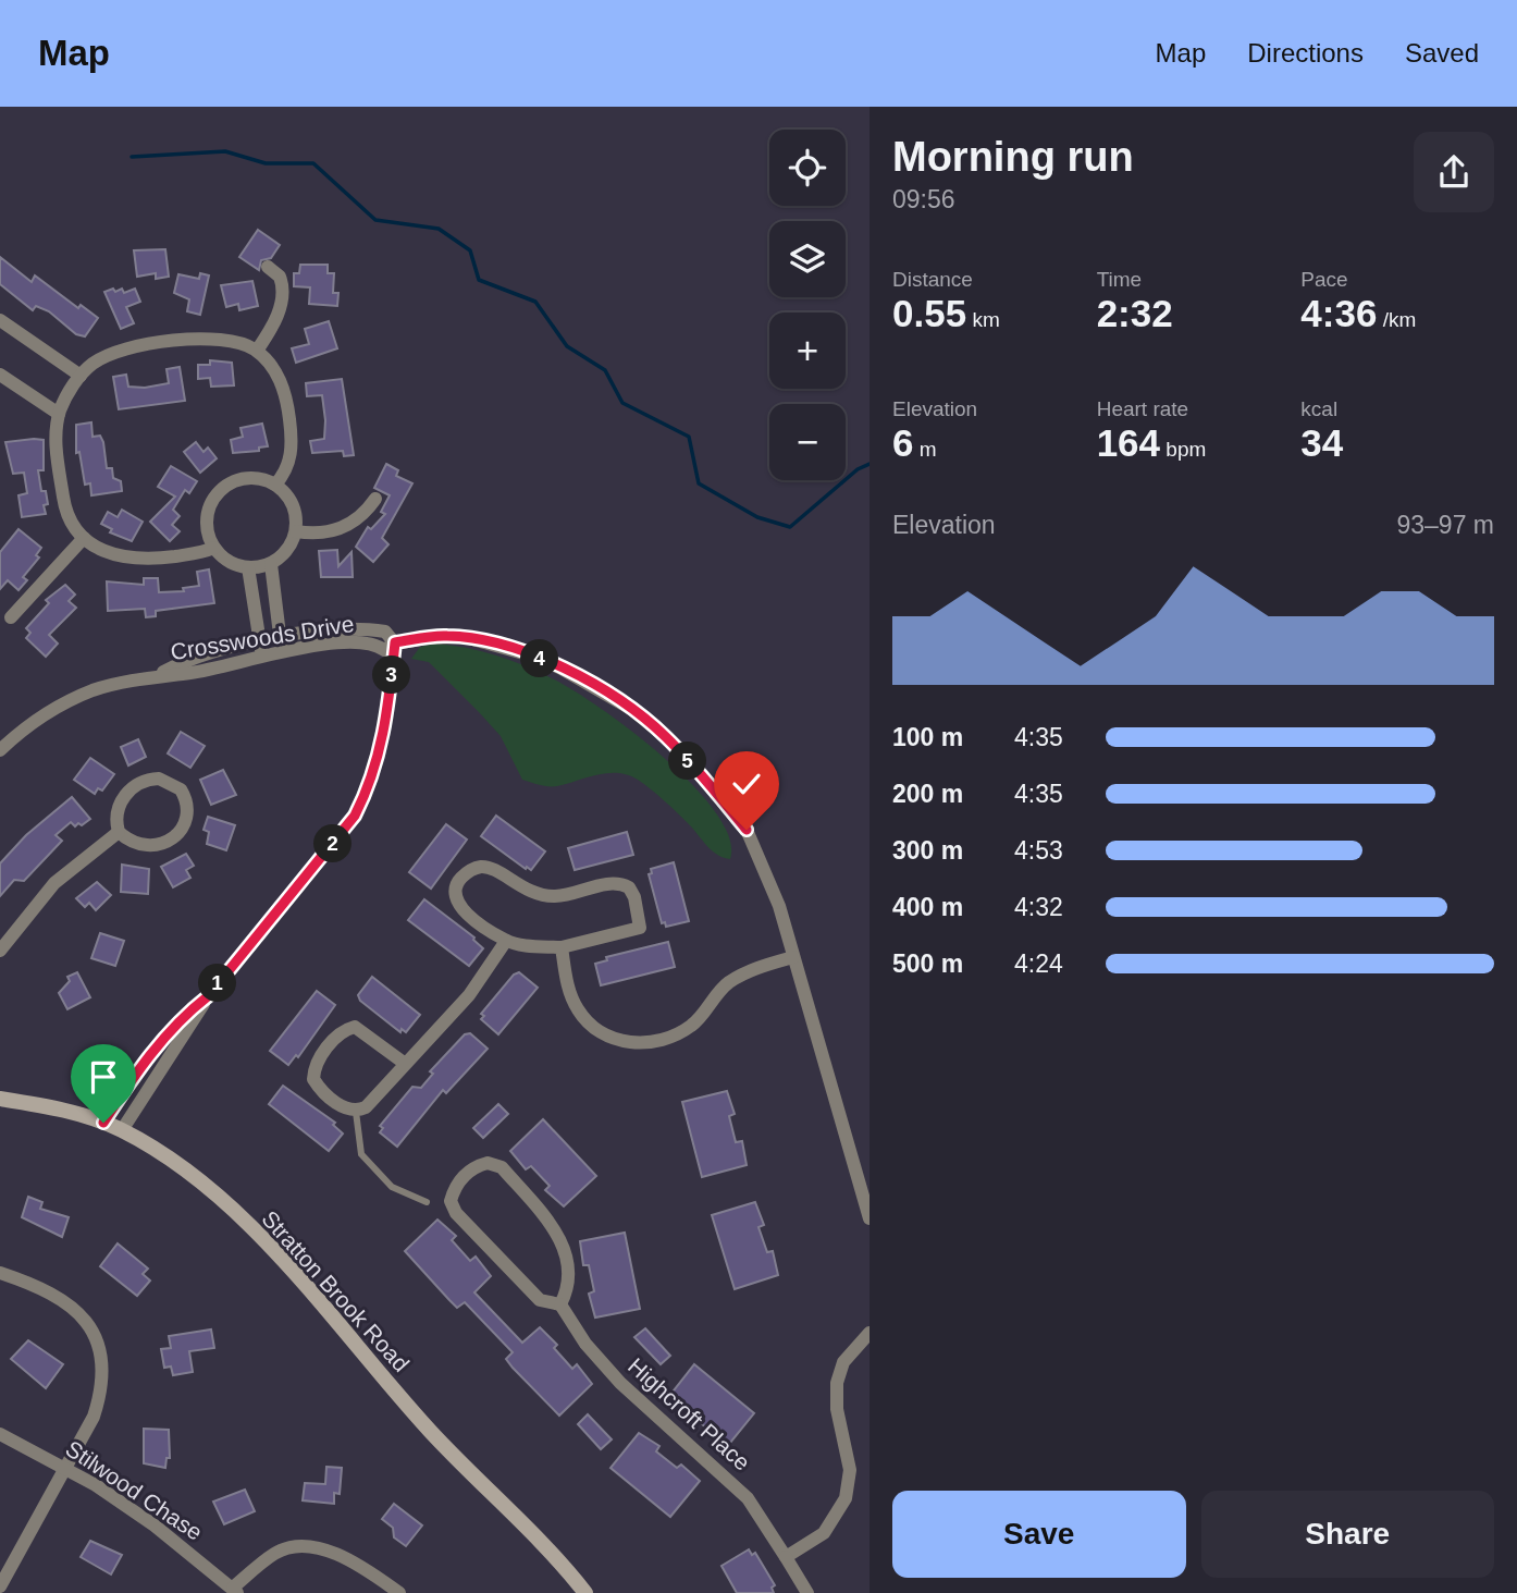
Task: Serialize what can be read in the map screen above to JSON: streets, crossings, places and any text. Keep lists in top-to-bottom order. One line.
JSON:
{"streets":{"street":["Crosswoods Drive","Stratton Brook Road","Highcroft Place","Stilwood Chase"]},"page":{"header":"Map","nav":["Map","Directions","Saved"],"heading":["Morning run","09:56"],"map_buttons":["+","−"],"stats":[["Distance","0.55 km"],["Time","2:32"],["Pace","4:36 /km"],["Elevation","6 m"],["Heart rate","164 bpm"],["kcal","34"]],"chart":["Elevation","93–97 m"],"pins":["4","3","5","2","1"],"list":[{"name":"100 m","note":"4:35"},{"name":"200 m","note":"4:35"},{"name":"300 m","note":"4:53"},{"name":"400 m","note":"4:32"},{"name":"500 m","note":"4:24"}],"buttons":["Save","Share"]}}
